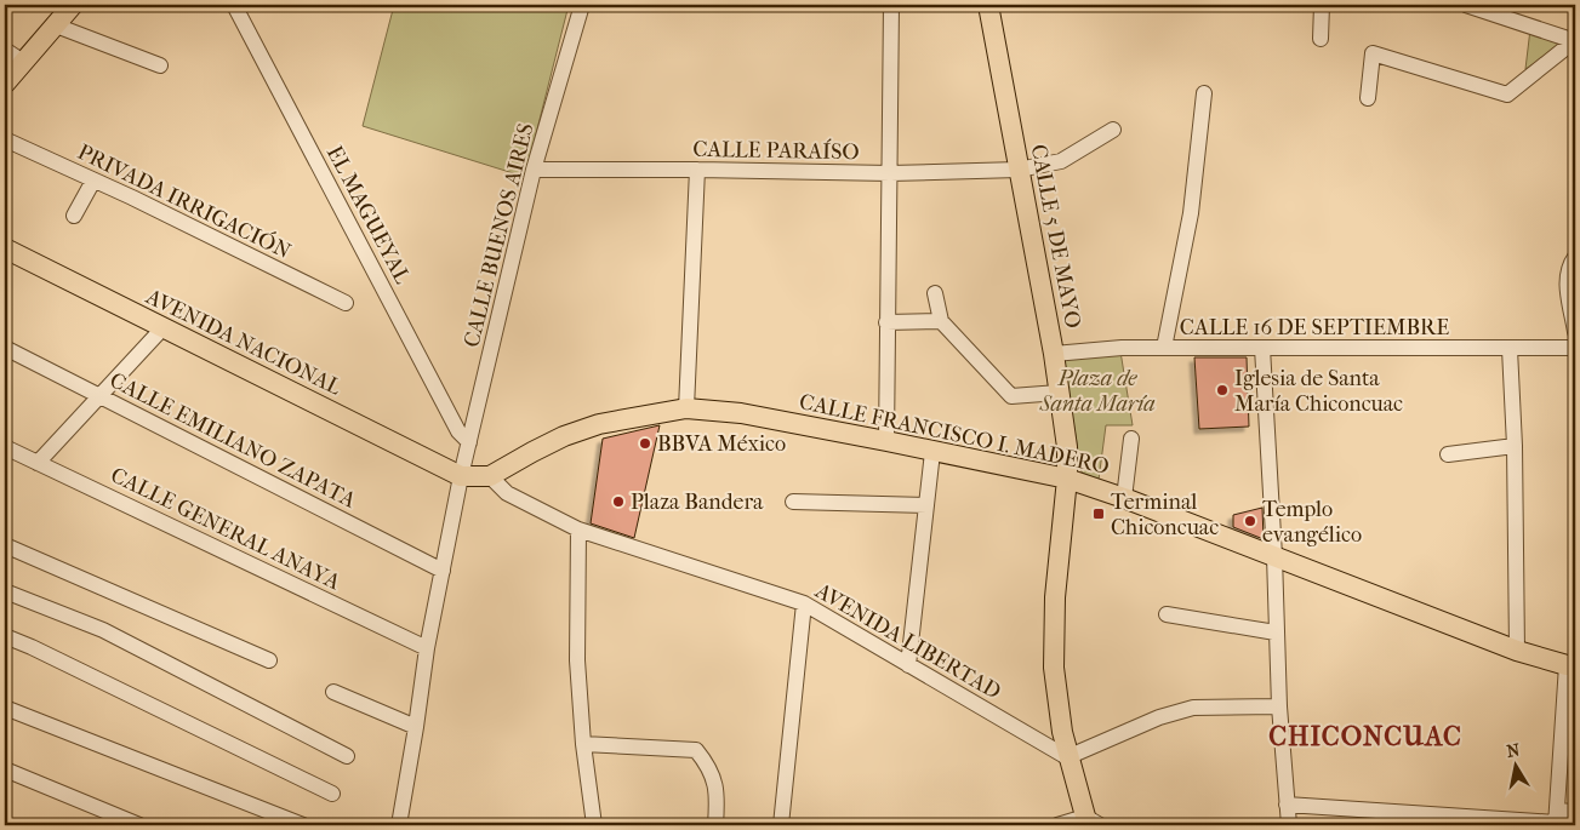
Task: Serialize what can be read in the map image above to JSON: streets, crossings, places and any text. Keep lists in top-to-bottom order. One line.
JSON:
{"streets":{"main road":["CALLE 5 DE MAYO","AVENIDA NACIONAL","CALLE FRANCISCO I. MADERO"],"street":["CALLE PARAÍSO","PRIVADA IRRIGACIÓN","EL MAGUEYAL","CALLE BUENOS AIRES","CALLE 16 DE SEPTIEMBRE","CALLE EMILIANO ZAPATA","CALLE GENERAL ANAYA","AVENIDA LIBERTAD"]},"crossings":[["CALLE PARAÍSO","CALLE BUENOS AIRES"],["CALLE PARAÍSO","CALLE 5 DE MAYO"],["EL MAGUEYAL","CALLE BUENOS AIRES"],["CALLE BUENOS AIRES","AVENIDA NACIONAL"],["CALLE BUENOS AIRES","CALLE EMILIANO ZAPATA"],["CALLE BUENOS AIRES","CALLE GENERAL ANAYA"],["CALLE 5 DE MAYO","CALLE 16 DE SEPTIEMBRE"],["CALLE 5 DE MAYO","CALLE FRANCISCO I. MADERO"],["CALLE 5 DE MAYO","AVENIDA LIBERTAD"],["CALLE FRANCISCO I. MADERO","AVENIDA LIBERTAD"]],"districts":["CHICONCUAC"],"parks":["Plaza de Santa María"],"places":{"other":["Iglesia de Santa María Chiconcuac","BBVA México","Plaza Bandera","Templo evangélico"],"transit":["Terminal Chiconcuac"]},"north":"top"}
